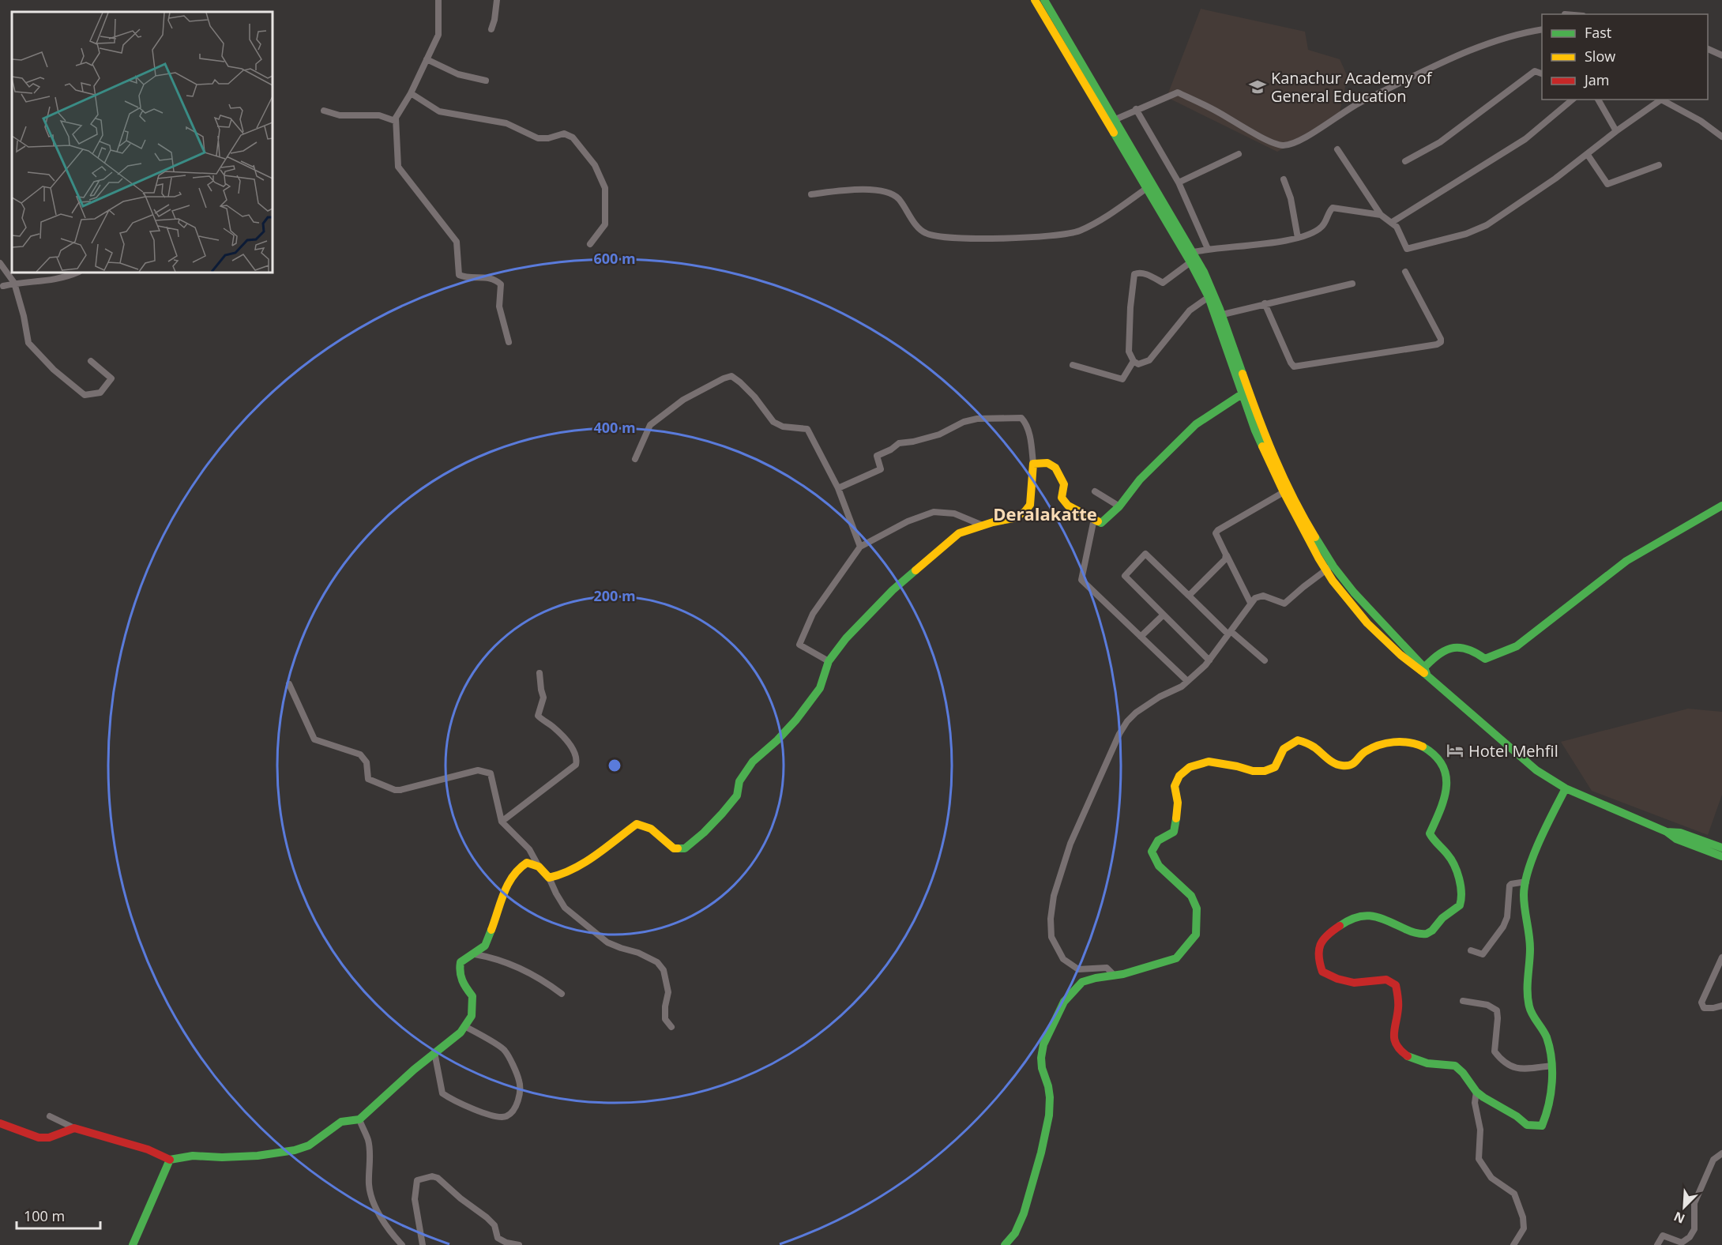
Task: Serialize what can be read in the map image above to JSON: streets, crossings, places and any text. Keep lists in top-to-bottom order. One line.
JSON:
{"districts":["Deralakatte"],"places":{"school or university":["Kanachur Academy of General Education"],"hotel":["Hotel Mehfil"]},"legend":["Fast","Slow","Jam"],"scale_bar":"100 m","north":"bottom left","rings":["600 m","400 m","200 m"]}
